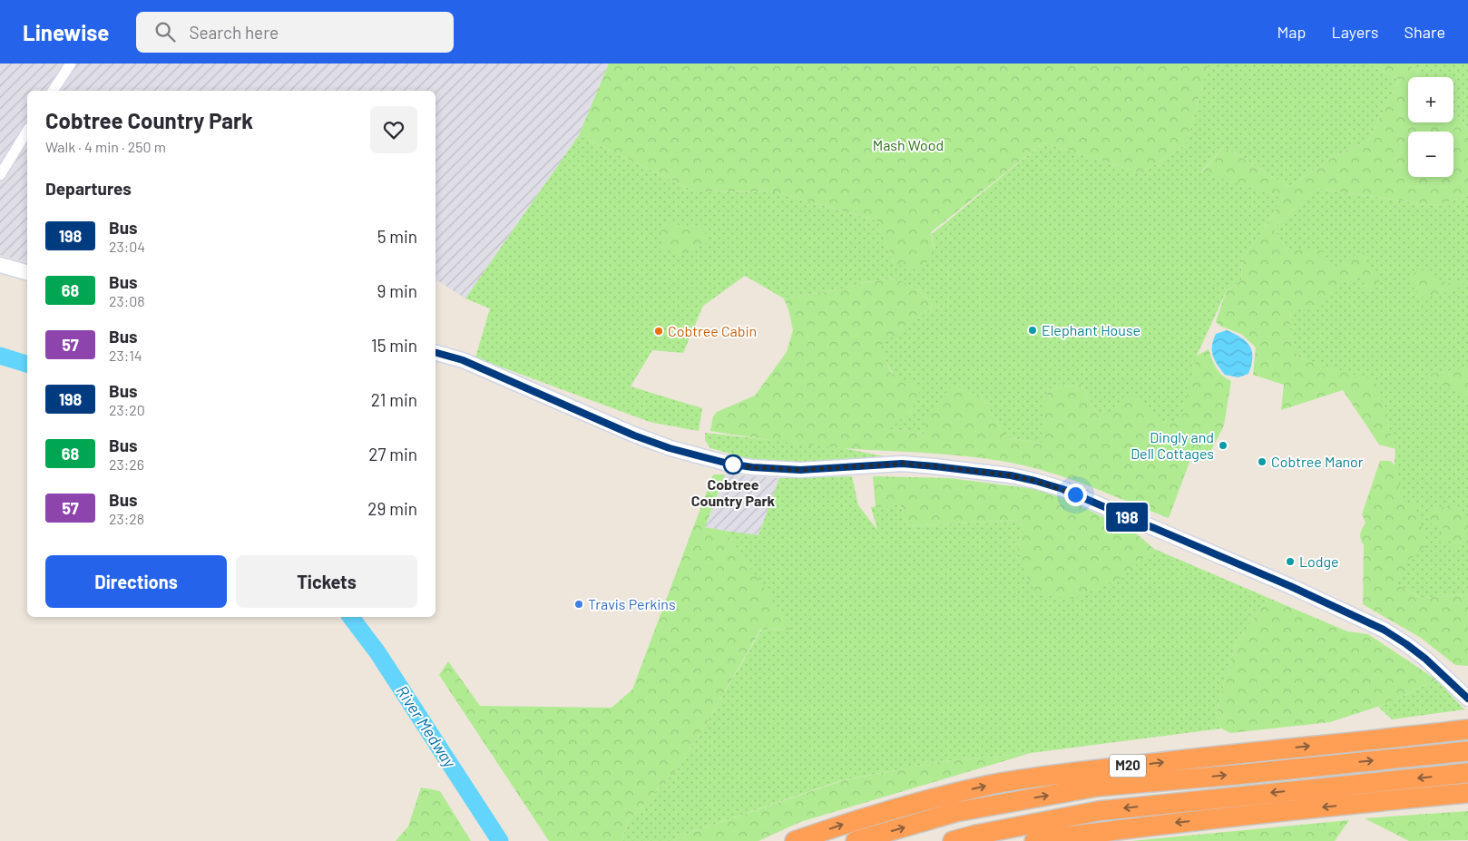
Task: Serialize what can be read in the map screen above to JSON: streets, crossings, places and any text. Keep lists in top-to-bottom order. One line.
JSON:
{"streets":{"highway":["M20"]},"water":["River Medway"],"parks":["Mash Wood"],"places":["Elephant House","Cobtree Cabin","Dingly and Dell Cottages","Cobtree Manor","Cobtree Country Park","Lodge","Travis Perkins"],"lines":["bus line 198"],"page":{"header":"Linewise","search":"Search here","nav":["Map","Layers","Share"],"on_map":"198","map_buttons":["+","−"],"heading":[["Cobtree Country Park","Walk · 4 min · 250 m"],"Departures"],"list":[{"mark":"198","name":"Bus","note":"23:04","value":"5 min"},{"mark":"68","name":"Bus","note":"23:08","value":"9 min"},{"mark":"57","name":"Bus","note":"23:14","value":"15 min"},{"mark":"198","name":"Bus","note":"23:20","value":"21 min"},{"mark":"68","name":"Bus","note":"23:26","value":"27 min"},{"mark":"57","name":"Bus","note":"23:28","value":"29 min"}],"buttons":["Directions","Tickets"]}}
